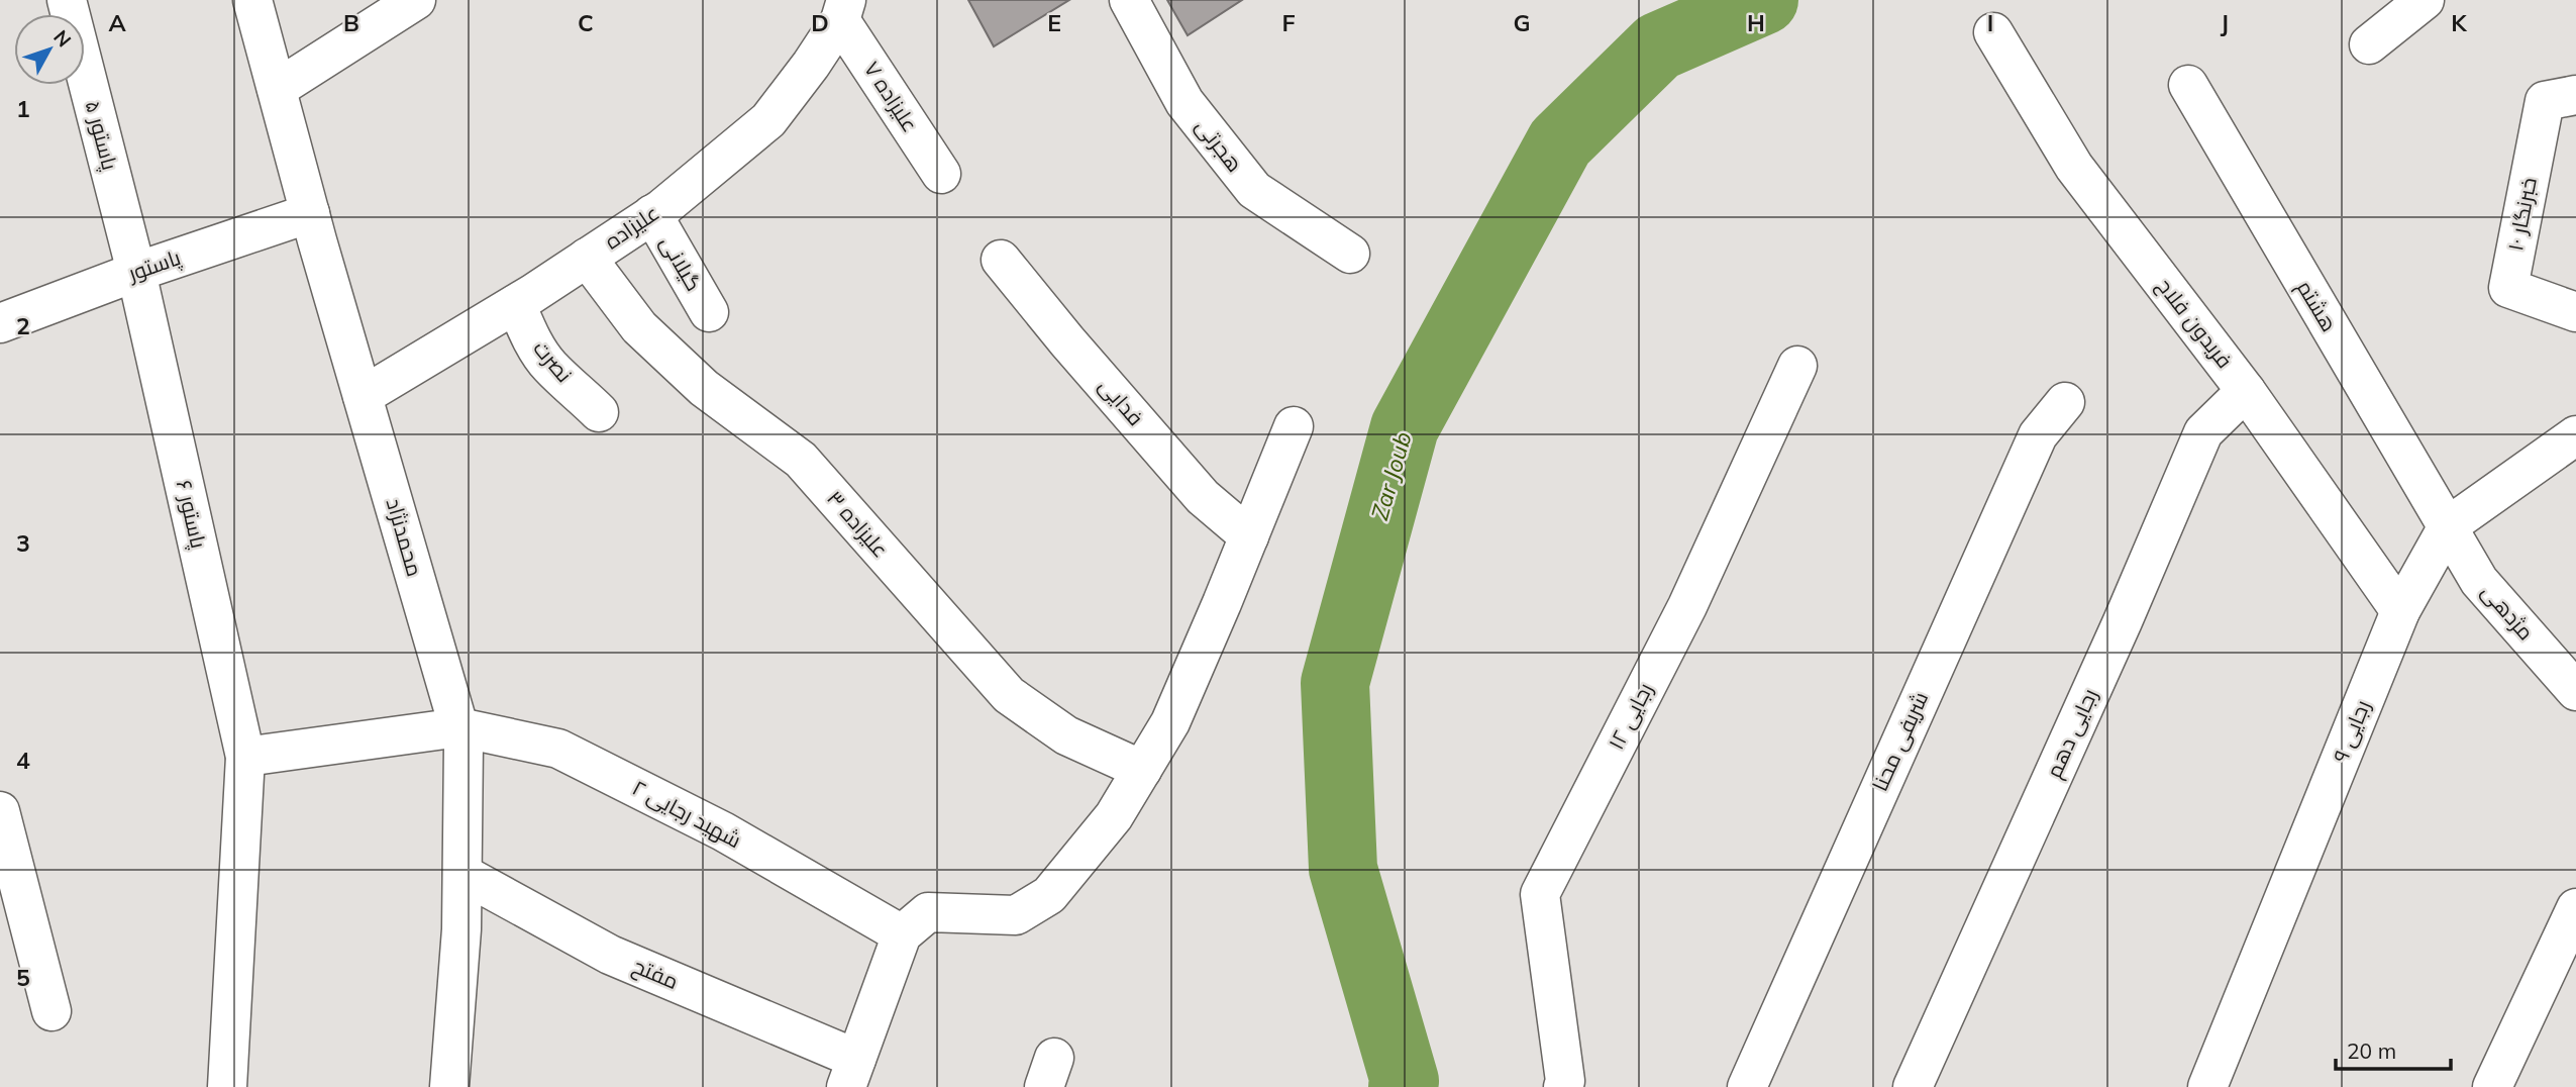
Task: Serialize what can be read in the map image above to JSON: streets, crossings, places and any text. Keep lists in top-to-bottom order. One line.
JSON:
{"streets":{"street":["علیزاده ۷","پاستور ۵","هجرتی","خبرنگار ۱۰","علیزاده","گیلانی","پاستور","هشتم","فریدون فلاح","نصرت","فدایی","پاستور ۶","علیزاده ۳","محمدنژاد","مژدهی","رجایی ۱۲","رجایی ۹","رجایی دهم","شریفی محنا","شهید رجایی ۲","مفتح"]},"crossings":[["علیزاده ۷","علیزاده"],["پاستور ۵","پاستور"],["پاستور ۵","پاستور ۶"],["علیزاده","گیلانی"],["علیزاده","نصرت"],["علیزاده","علیزاده ۳"],["علیزاده","محمدنژاد"],["پاستور","پاستور ۶"],["پاستور","محمدنژاد"],["هشتم","مژدهی"],["هشتم","رجایی ۹"],["فریدون فلاح","رجایی ۹"],["فریدون فلاح","رجایی دهم"],["پاستور ۶","شهید رجایی ۲"],["محمدنژاد","شهید رجایی ۲"],["محمدنژاد","مفتح"],["مژدهی","رجایی ۹"]],"water":["Zar Joub"],"scale_bar":"20 m","north":"top right","grid":{"columns":["A","B","C","D","E","F","G","H","I","J","K"],"rows":["1","2","3","4","5"]}}
